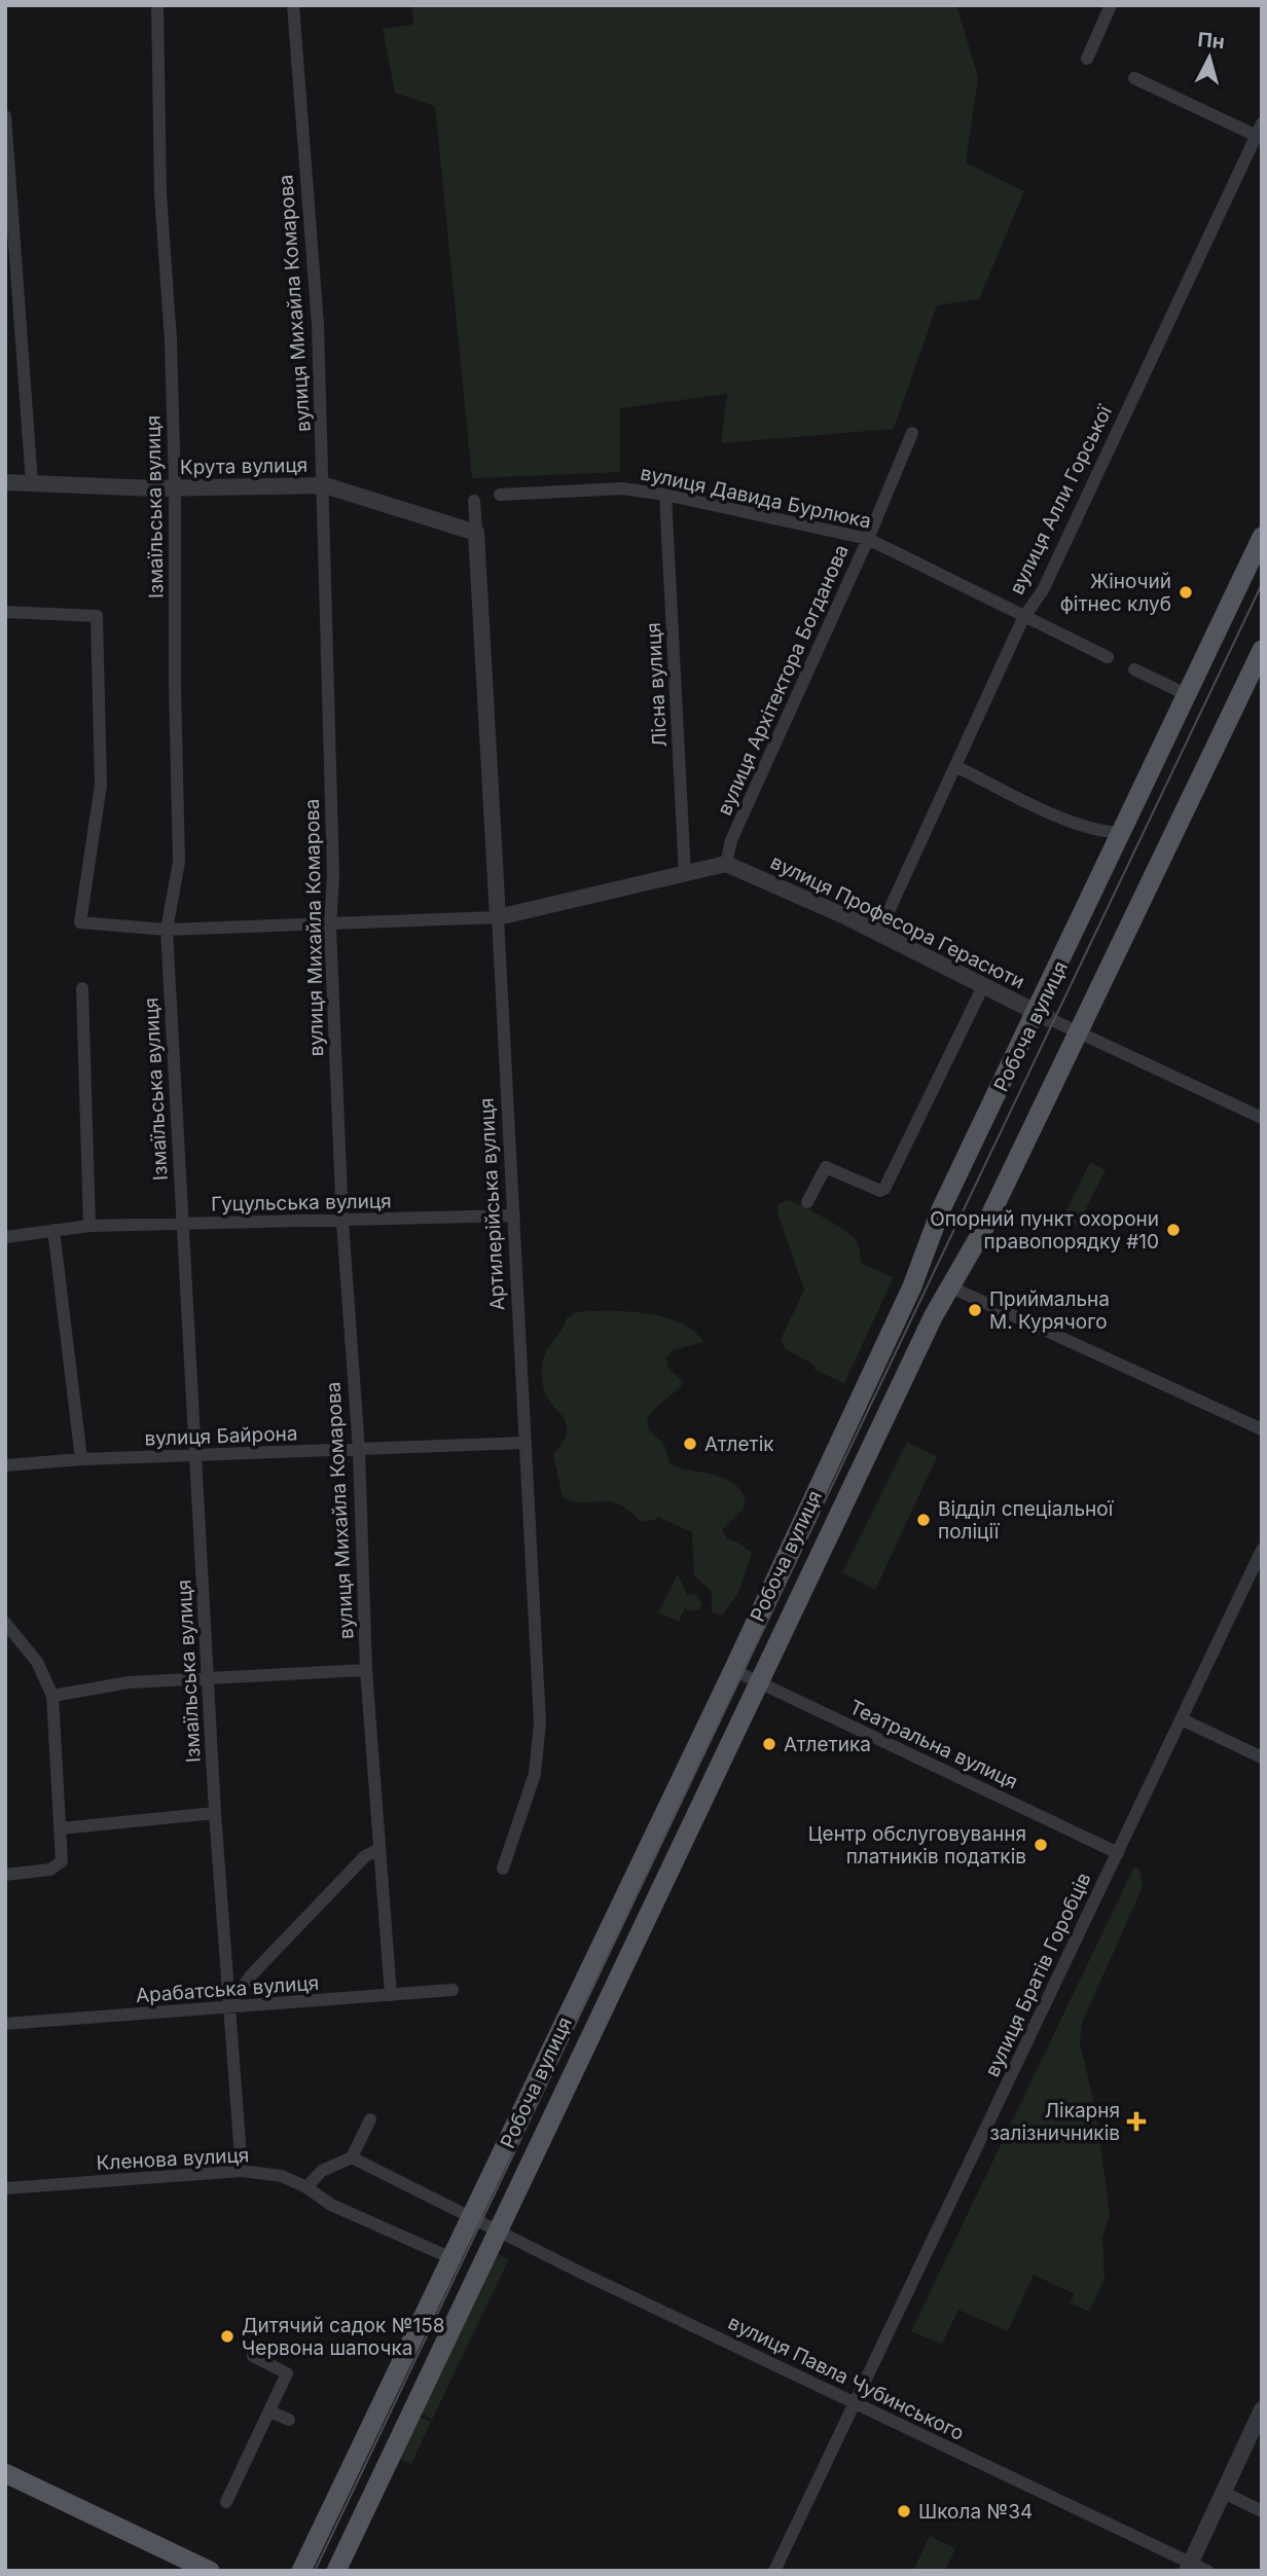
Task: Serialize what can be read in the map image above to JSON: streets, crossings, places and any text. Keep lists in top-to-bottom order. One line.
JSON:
{"streets":{"main road":["Робоча вулиця"],"street":["вулиця Михайла Комарова","Крута вулиця","вулиця Давида Бурлюка","вулиця Алли Горської","Ізмаїльська вулиця","вулиця Архітектора Богданова","Лісна вулиця","вулиця Професора Герасюти","Гуцульська вулиця","Артилерійська вулиця","вулиця Байрона","Театральна вулиця","вулиця Братів Горобців","Арабатська вулиця","Кленова вулиця","вулиця Павла Чубинського"]},"crossings":[["вулиця Михайла Комарова","Крута вулиця"],["вулиця Михайла Комарова","Гуцульська вулиця"],["вулиця Михайла Комарова","вулиця Байрона"],["вулиця Михайла Комарова","Арабатська вулиця"],["Крута вулиця","Ізмаїльська вулиця"],["Крута вулиця","Артилерійська вулиця"],["вулиця Давида Бурлюка","вулиця Алли Горської"],["вулиця Давида Бурлюка","вулиця Архітектора Богданова"],["вулиця Давида Бурлюка","Лісна вулиця"],["вулиця Алли Горської","вулиця Професора Герасюти"],["Ізмаїльська вулиця","Гуцульська вулиця"],["Ізмаїльська вулиця","вулиця Байрона"],["Ізмаїльська вулиця","Арабатська вулиця"],["Ізмаїльська вулиця","Кленова вулиця"],["вулиця Архітектора Богданова","вулиця Професора Герасюти"],["вулиця Професора Герасюти","Робоча вулиця"],["Робоча вулиця","Театральна вулиця"],["Робоча вулиця","Кленова вулиця"],["Робоча вулиця","вулиця Павла Чубинського"],["Гуцульська вулиця","Артилерійська вулиця"],["Артилерійська вулиця","вулиця Байрона"],["Театральна вулиця","вулиця Братів Горобців"],["вулиця Братів Горобців","вулиця Павла Чубинського"]],"places":{"other":["Жіночий фітнес клуб","Опорний пункт охорони правопорядку #10","Приймальна М. Курячого","Атлетік","Відділ спеціальної поліції","Атлетика","Центр обслуговування платників податків","Дитячий садок №158 Червона шапочка","Школа №34"],"health":["Лікарня залізничників"]},"north":"top"}
